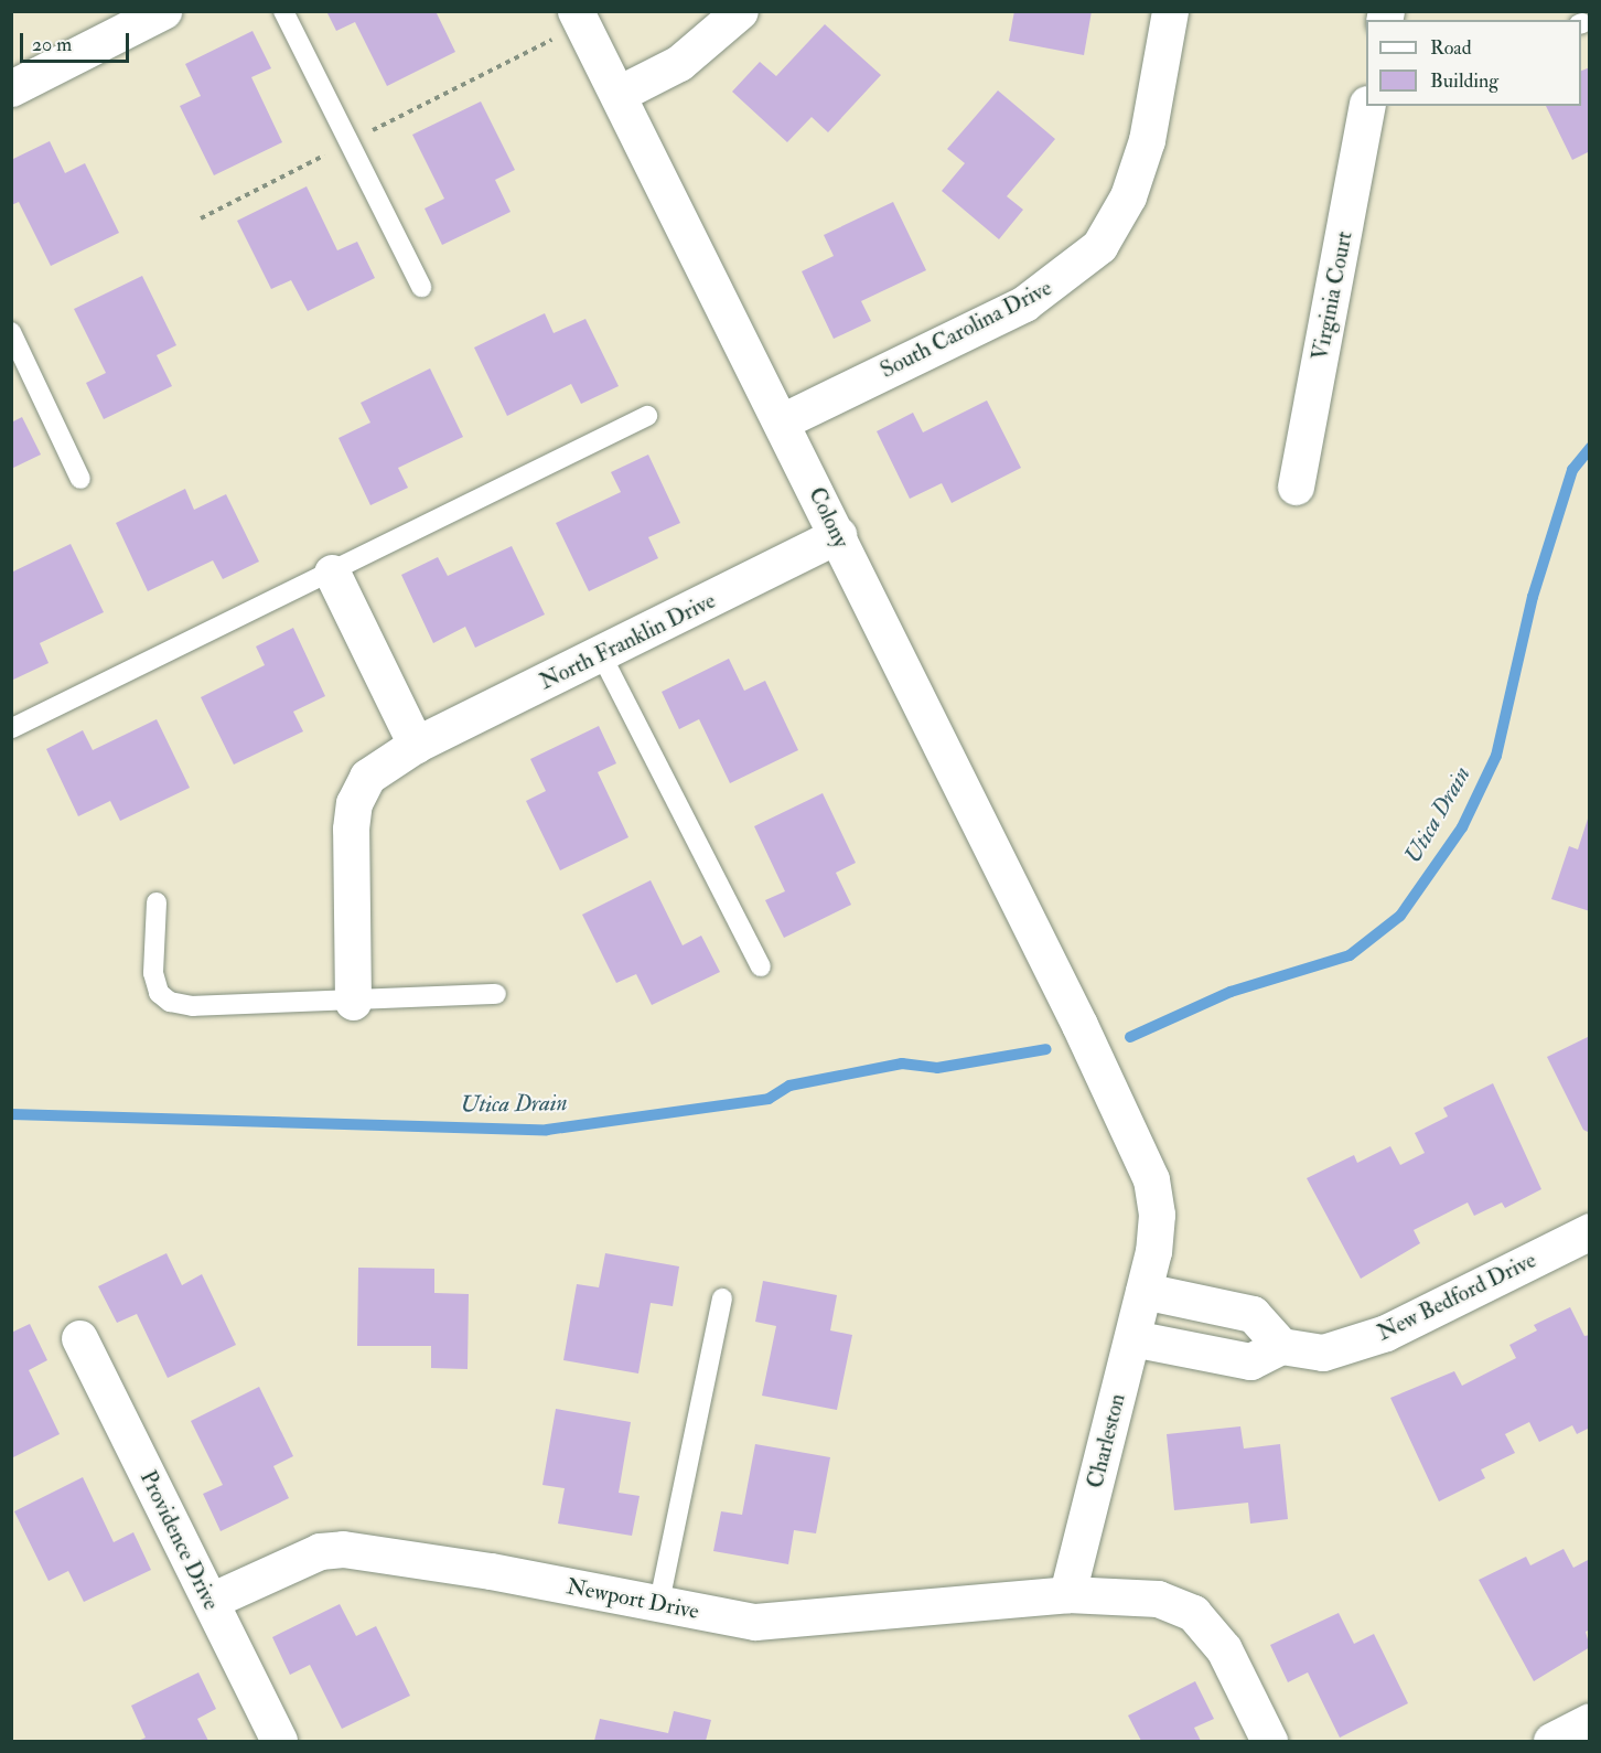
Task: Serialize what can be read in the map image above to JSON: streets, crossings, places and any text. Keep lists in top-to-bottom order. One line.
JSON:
{"streets":{"street":["Virginia Court","South Carolina Drive","Colony","North Franklin Drive","New Bedford Drive","Charleston","Providence Drive","Newport Drive"]},"crossings":[["South Carolina Drive","Colony"],["Colony","North Franklin Drive"],["Colony","Charleston"],["Charleston","Newport Drive"],["Providence Drive","Newport Drive"]],"water":["Utica Drain"],"legend":["Road","Building"],"scale_bar":"20 m"}
